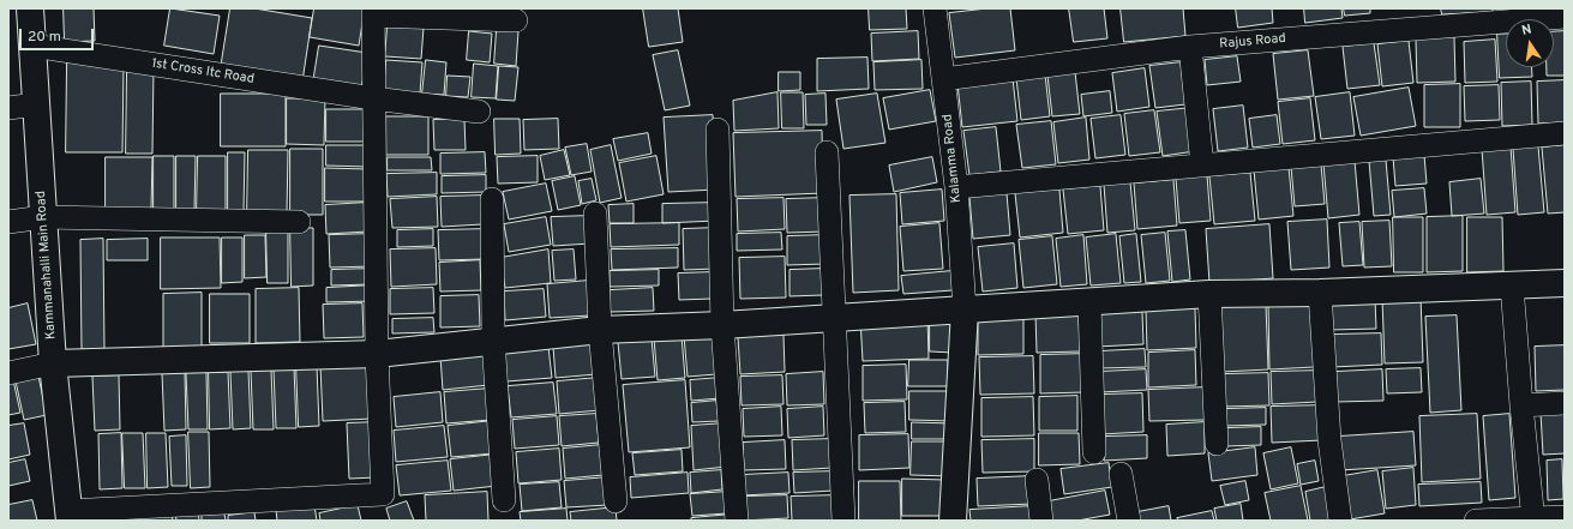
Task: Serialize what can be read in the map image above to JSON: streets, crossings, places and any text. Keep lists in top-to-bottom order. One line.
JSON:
{"streets":{"street":["Rajus Road","1st Cross Itc Road","Kalamma Road","Kammanahalli Main Road"]},"crossings":[["Rajus Road","Kalamma Road"],["1st Cross Itc Road","Kammanahalli Main Road"]],"scale_bar":"20 m","north":"top"}
